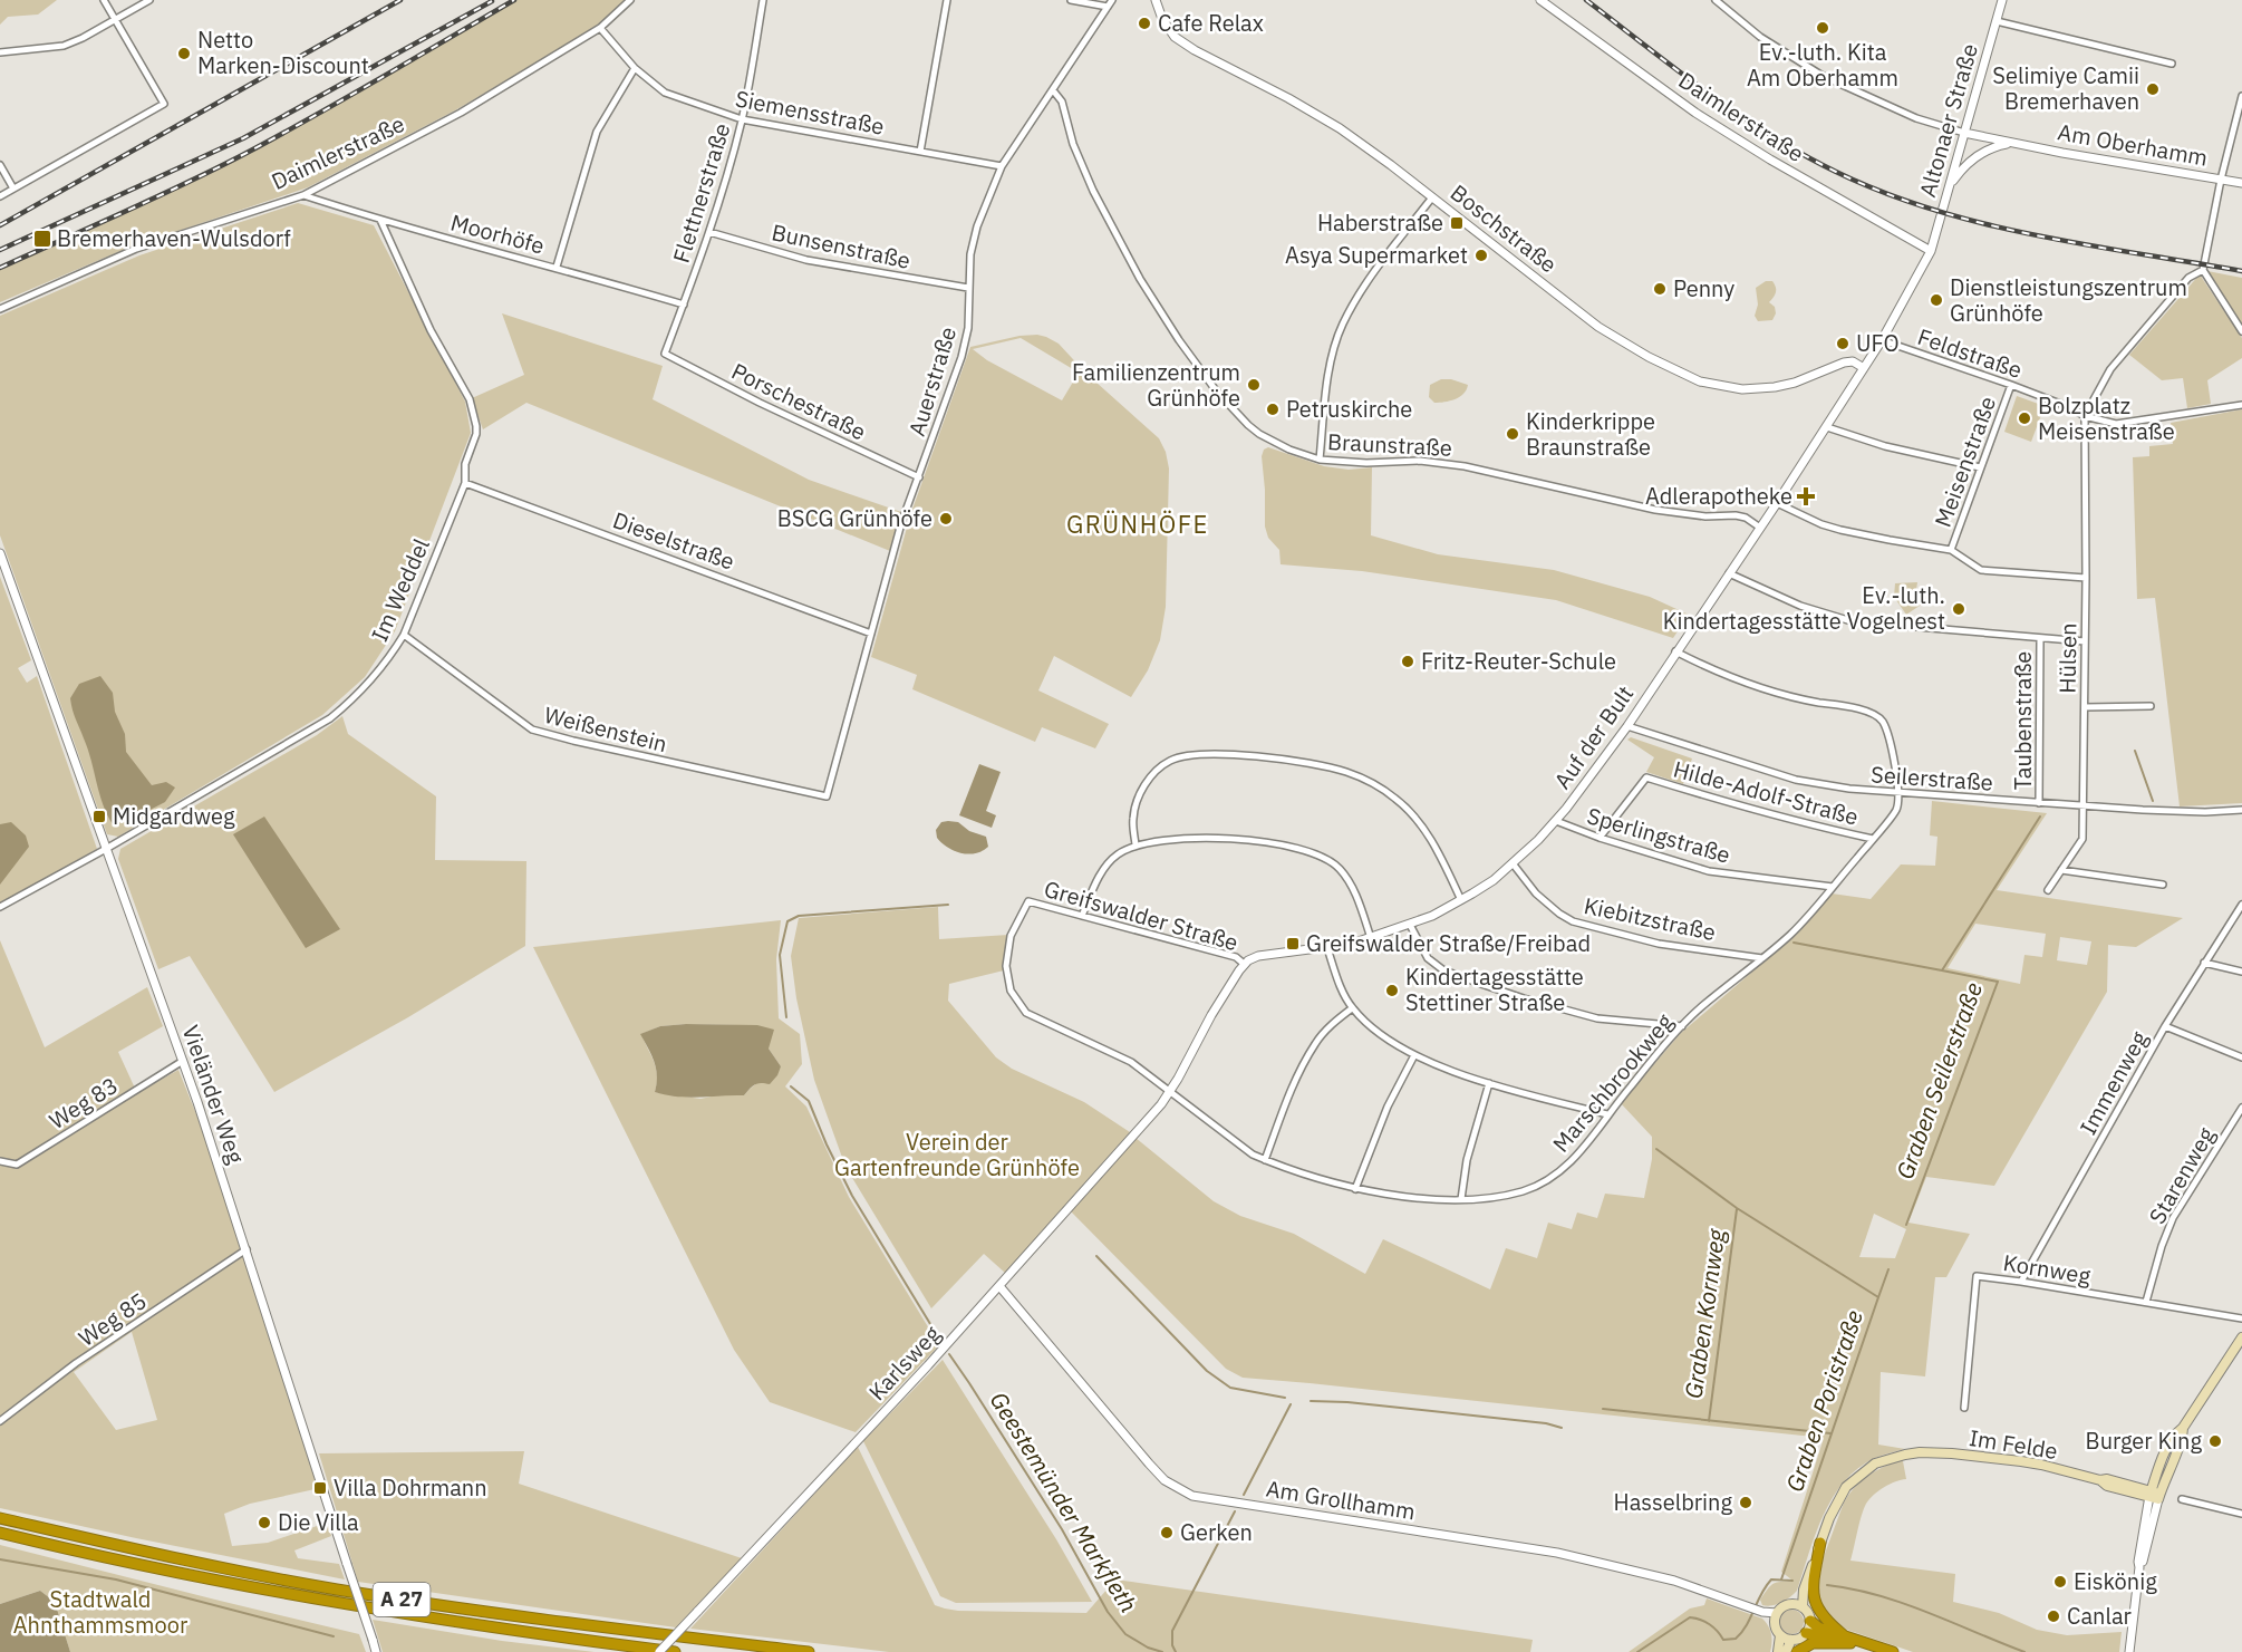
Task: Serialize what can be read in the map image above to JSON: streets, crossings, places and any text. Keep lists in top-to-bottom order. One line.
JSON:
{"streets":{"highway":["A 27"],"main road":["Im Felde"],"street":["Siemensstraße","Daimlerstraße","Altonaer Straße","Am Oberhamm","Flettnerstraße","Boschstraße","Moorhöfe","Bunsenstraße","Feldstraße","Auerstraße","Porschestraße","Braunstraße","Meisenstraße","Dieselstraße","Im Weddel","Hülsen","Taubenstraße","Weißenstein","Auf der Bult","Seilerstraße","Hilde-Adolf-Straße","Sperlingstraße","Greifswalder Straße","Kiebitzstraße","Marschbrookweg","Immenweg","Vieländer Weg","Weg 83","Starenweg","Kornweg","Weg 85","Karlsweg","Am Grollhamm"]},"crossings":[["Siemensstraße","Daimlerstraße"],["Siemensstraße","Flettnerstraße"],["Siemensstraße","Auerstraße"],["Daimlerstraße","Altonaer Straße"],["Daimlerstraße","Moorhöfe"],["Daimlerstraße","Auf der Bult"],["Altonaer Straße","Am Oberhamm"],["Altonaer Straße","Auf der Bult"],["Flettnerstraße","Moorhöfe"],["Flettnerstraße","Bunsenstraße"],["Flettnerstraße","Porschestraße"],["Boschstraße","Auf der Bult"],["Moorhöfe","Im Weddel"],["Bunsenstraße","Auerstraße"],["Feldstraße","Meisenstraße"],["Feldstraße","Hülsen"],["Feldstraße","Auf der Bult"],["Auerstraße","Porschestraße"],["Auerstraße","Braunstraße"],["Auerstraße","Dieselstraße"],["Auerstraße","Weißenstein"],["Braunstraße","Auf der Bult"],["Dieselstraße","Im Weddel"],["Im Weddel","Weißenstein"],["Im Weddel","Vieländer Weg"],["Hülsen","Seilerstraße"],["Taubenstraße","Seilerstraße"],["Auf der Bult","Seilerstraße"],["Auf der Bult","Sperlingstraße"],["Auf der Bult","Greifswalder Straße"],["Auf der Bult","Kiebitzstraße"],["Seilerstraße","Marschbrookweg"],["Hilde-Adolf-Straße","Sperlingstraße"],["Hilde-Adolf-Straße","Marschbrookweg"],["Sperlingstraße","Marschbrookweg"],["Greifswalder Straße","Marschbrookweg"],["Kiebitzstraße","Marschbrookweg"],["Marschbrookweg","Karlsweg"],["Immenweg","Kornweg"],["Vieländer Weg","Weg 83"],["Vieländer Weg","Weg 85"],["Starenweg","Kornweg"],["Karlsweg","Am Grollhamm"]],"districts":["GRÜNHÖFE"],"water":["Graben Seilerstraße","Graben Kornweg","Graben Poristraße","Geestemünder Markfleth"],"parks":["Verein der Gartenfreunde Grünhöfe","Stadtwald Ahnthammsmoor"],"places":{"other":["Cafe Relax","Ev.-luth. Kita Am Oberhamm","Netto Marken-Discount","Selimiye Camii Bremerhaven","Asya Supermarket","Penny","Dienstleistungszentrum Grünhöfe","UFO","Familienzentrum Grünhöfe","Petruskirche","Bolzplatz Meisenstraße","Kinderkrippe Braunstraße","BSCG Grünhöfe","Ev.-luth. Kindertagesstätte Vogelnest","Fritz-Reuter-Schule","Kindertagesstätte Stettiner Straße","Burger King","Hasselbring","Die Villa","Gerken","Eiskönig","Canlar"],"transit":["Haberstraße","Bremerhaven-Wulsdorf","Midgardweg","Greifswalder Straße/Freibad","Villa Dohrmann"],"health":["Adlerapotheke"]}}
